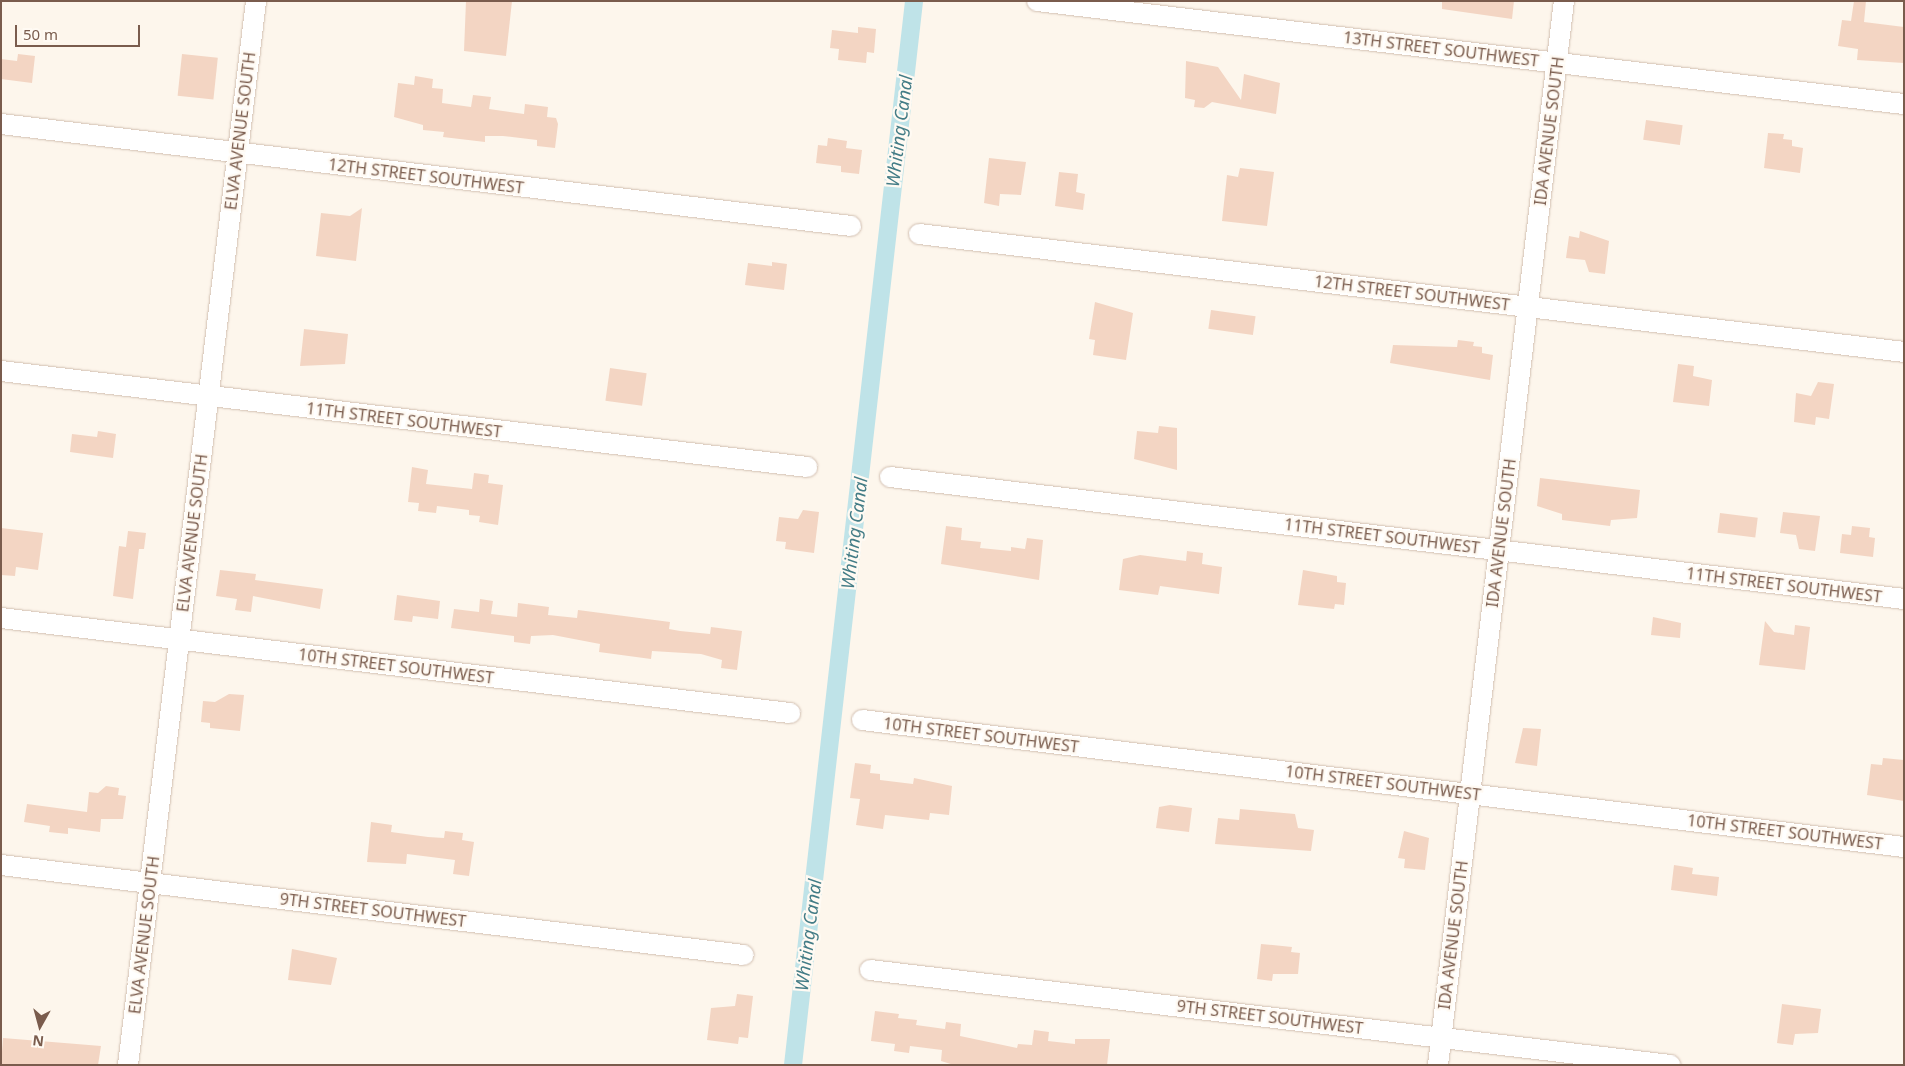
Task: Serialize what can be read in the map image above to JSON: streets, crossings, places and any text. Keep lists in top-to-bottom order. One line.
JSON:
{"streets":{"street":["13TH STREET SOUTHWEST","ELVA AVENUE SOUTH","IDA AVENUE SOUTH","12TH STREET SOUTHWEST","11TH STREET SOUTHWEST","10TH STREET SOUTHWEST","9TH STREET SOUTHWEST"]},"crossings":[["13TH STREET SOUTHWEST","IDA AVENUE SOUTH"],["ELVA AVENUE SOUTH","12TH STREET SOUTHWEST"],["ELVA AVENUE SOUTH","11TH STREET SOUTHWEST"],["ELVA AVENUE SOUTH","10TH STREET SOUTHWEST"],["ELVA AVENUE SOUTH","9TH STREET SOUTHWEST"],["IDA AVENUE SOUTH","12TH STREET SOUTHWEST"],["IDA AVENUE SOUTH","11TH STREET SOUTHWEST"],["IDA AVENUE SOUTH","10TH STREET SOUTHWEST"],["IDA AVENUE SOUTH","9TH STREET SOUTHWEST"]],"water":["Whiting Canal"],"scale_bar":"50 m","north":"bottom"}
